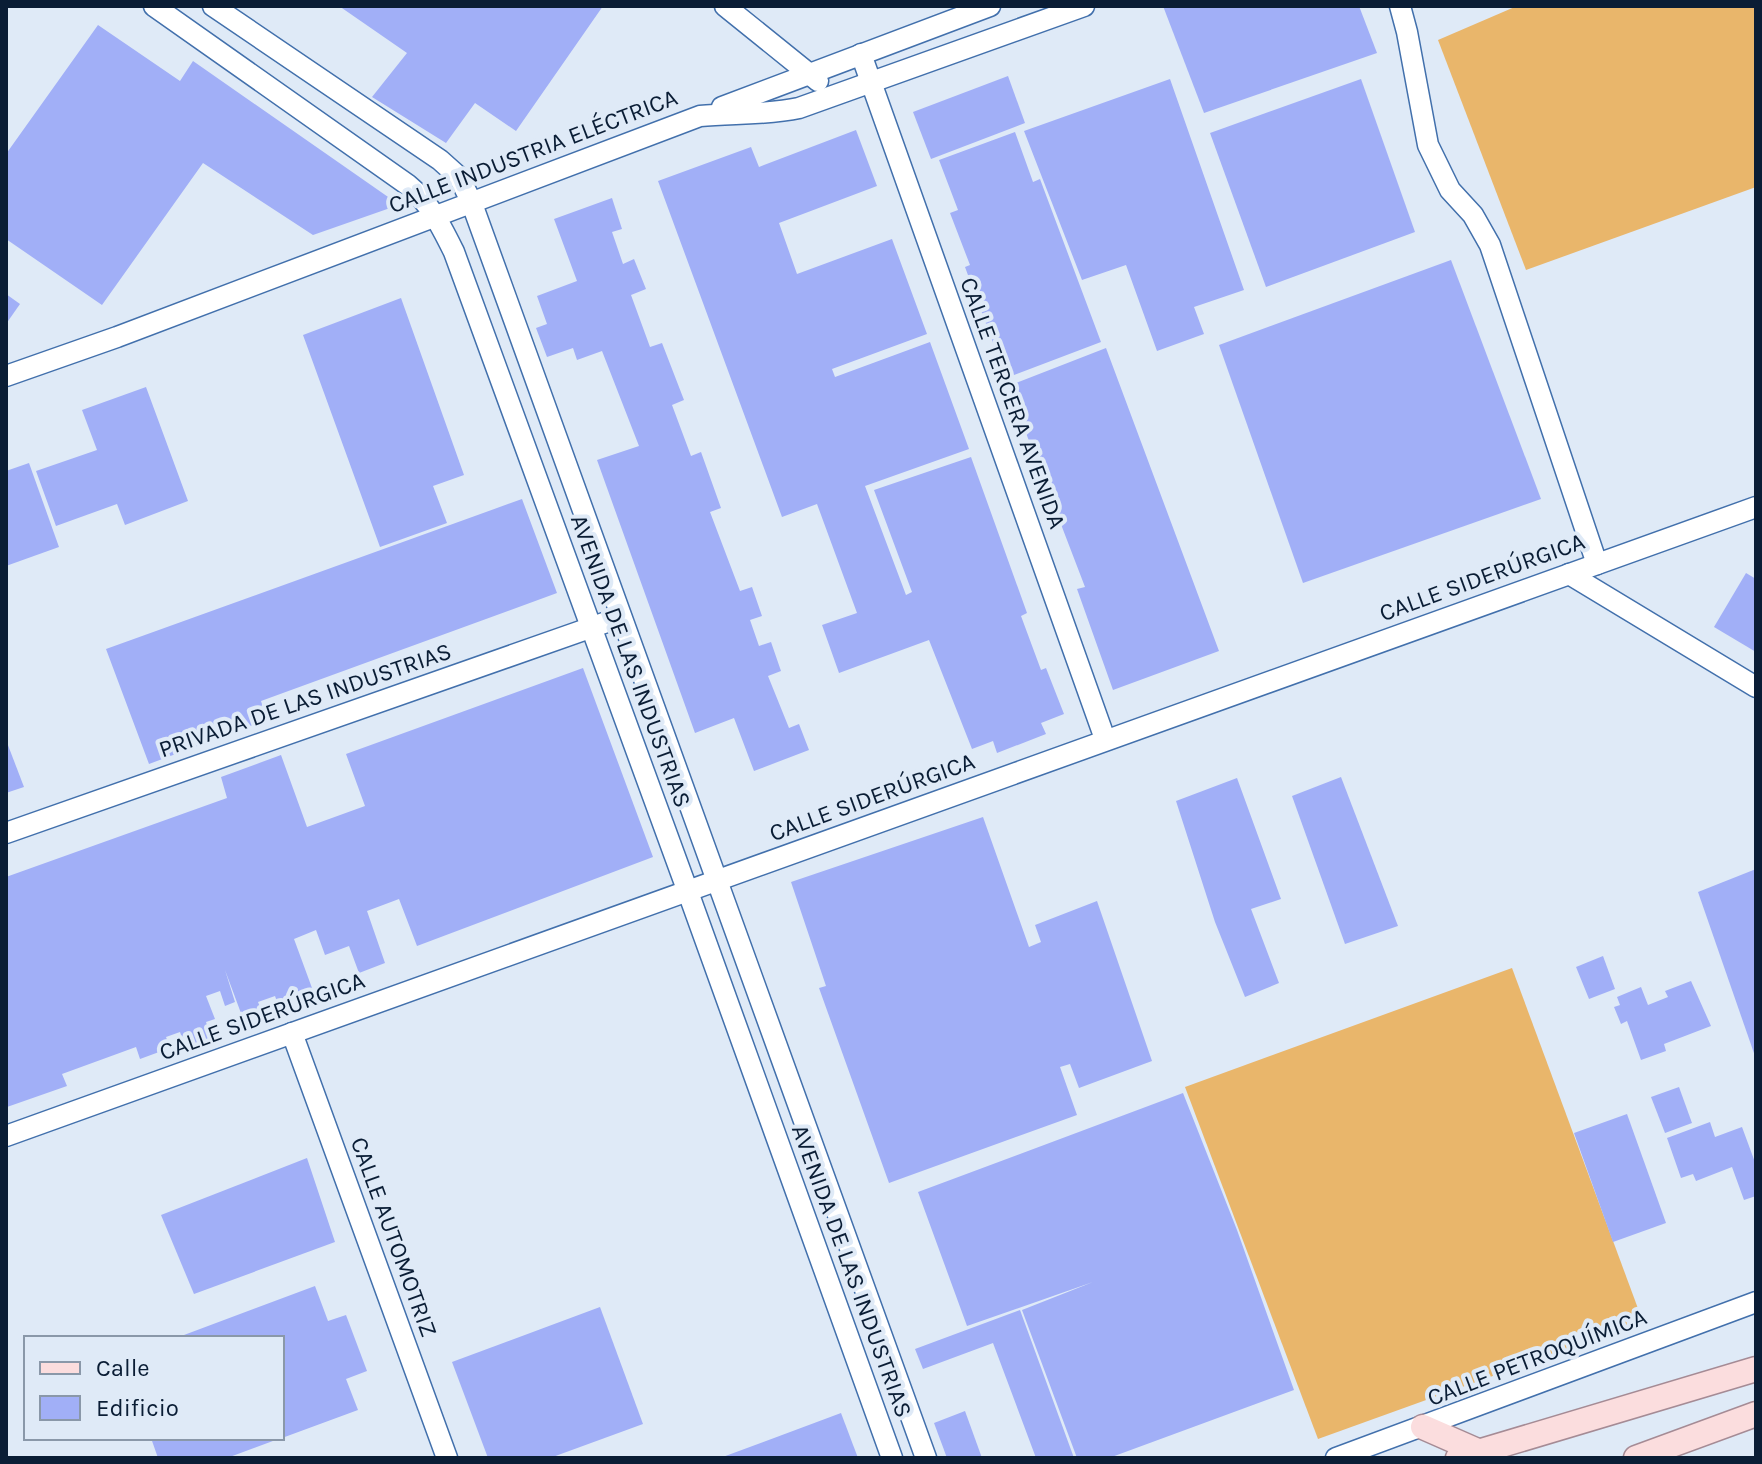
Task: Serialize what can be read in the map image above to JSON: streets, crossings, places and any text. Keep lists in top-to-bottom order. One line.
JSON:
{"streets":{"street":["CALLE INDUSTRIA ELÉCTRICA","CALLE TERCERA AVENIDA","CALLE SIDERÚRGICA","AVENIDA DE LAS INDUSTRIAS","PRIVADA DE LAS INDUSTRIAS","CALLE AUTOMOTRIZ","CALLE PETROQUÍMICA"]},"crossings":[["CALLE INDUSTRIA ELÉCTRICA","CALLE TERCERA AVENIDA"],["CALLE INDUSTRIA ELÉCTRICA","AVENIDA DE LAS INDUSTRIAS"],["CALLE TERCERA AVENIDA","CALLE SIDERÚRGICA"],["CALLE SIDERÚRGICA","AVENIDA DE LAS INDUSTRIAS"],["CALLE SIDERÚRGICA","CALLE AUTOMOTRIZ"],["AVENIDA DE LAS INDUSTRIAS","PRIVADA DE LAS INDUSTRIAS"]],"legend":["Calle","Edificio"]}
